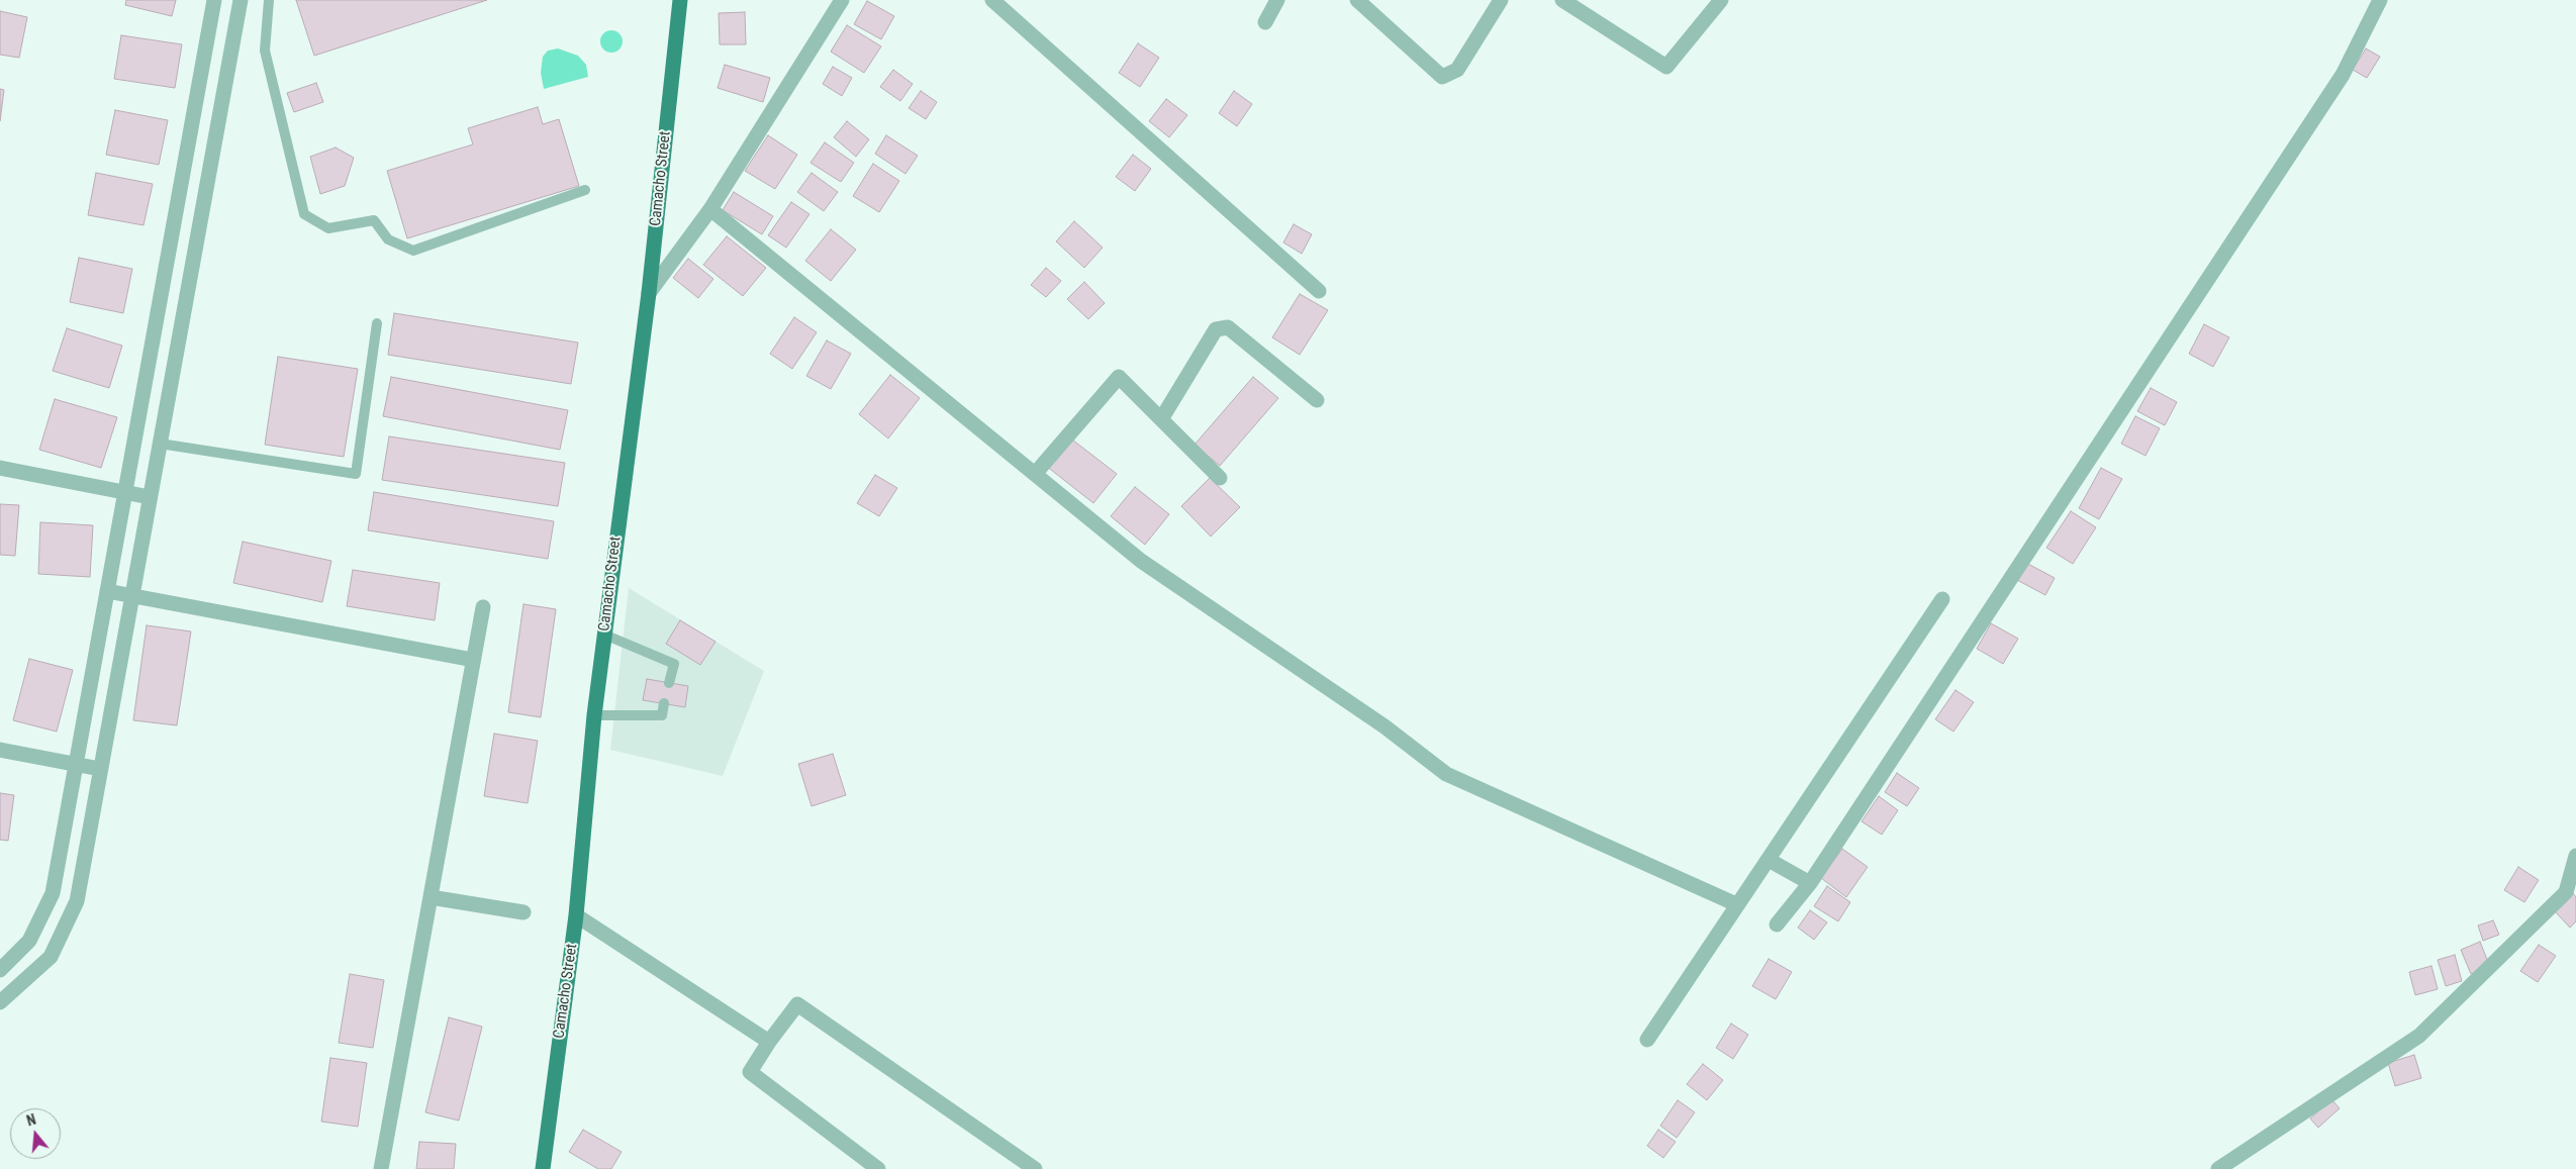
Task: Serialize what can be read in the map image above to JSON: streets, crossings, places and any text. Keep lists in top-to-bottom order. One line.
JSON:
{"streets":{"main road":["Camacho Street"]},"north":"top"}
